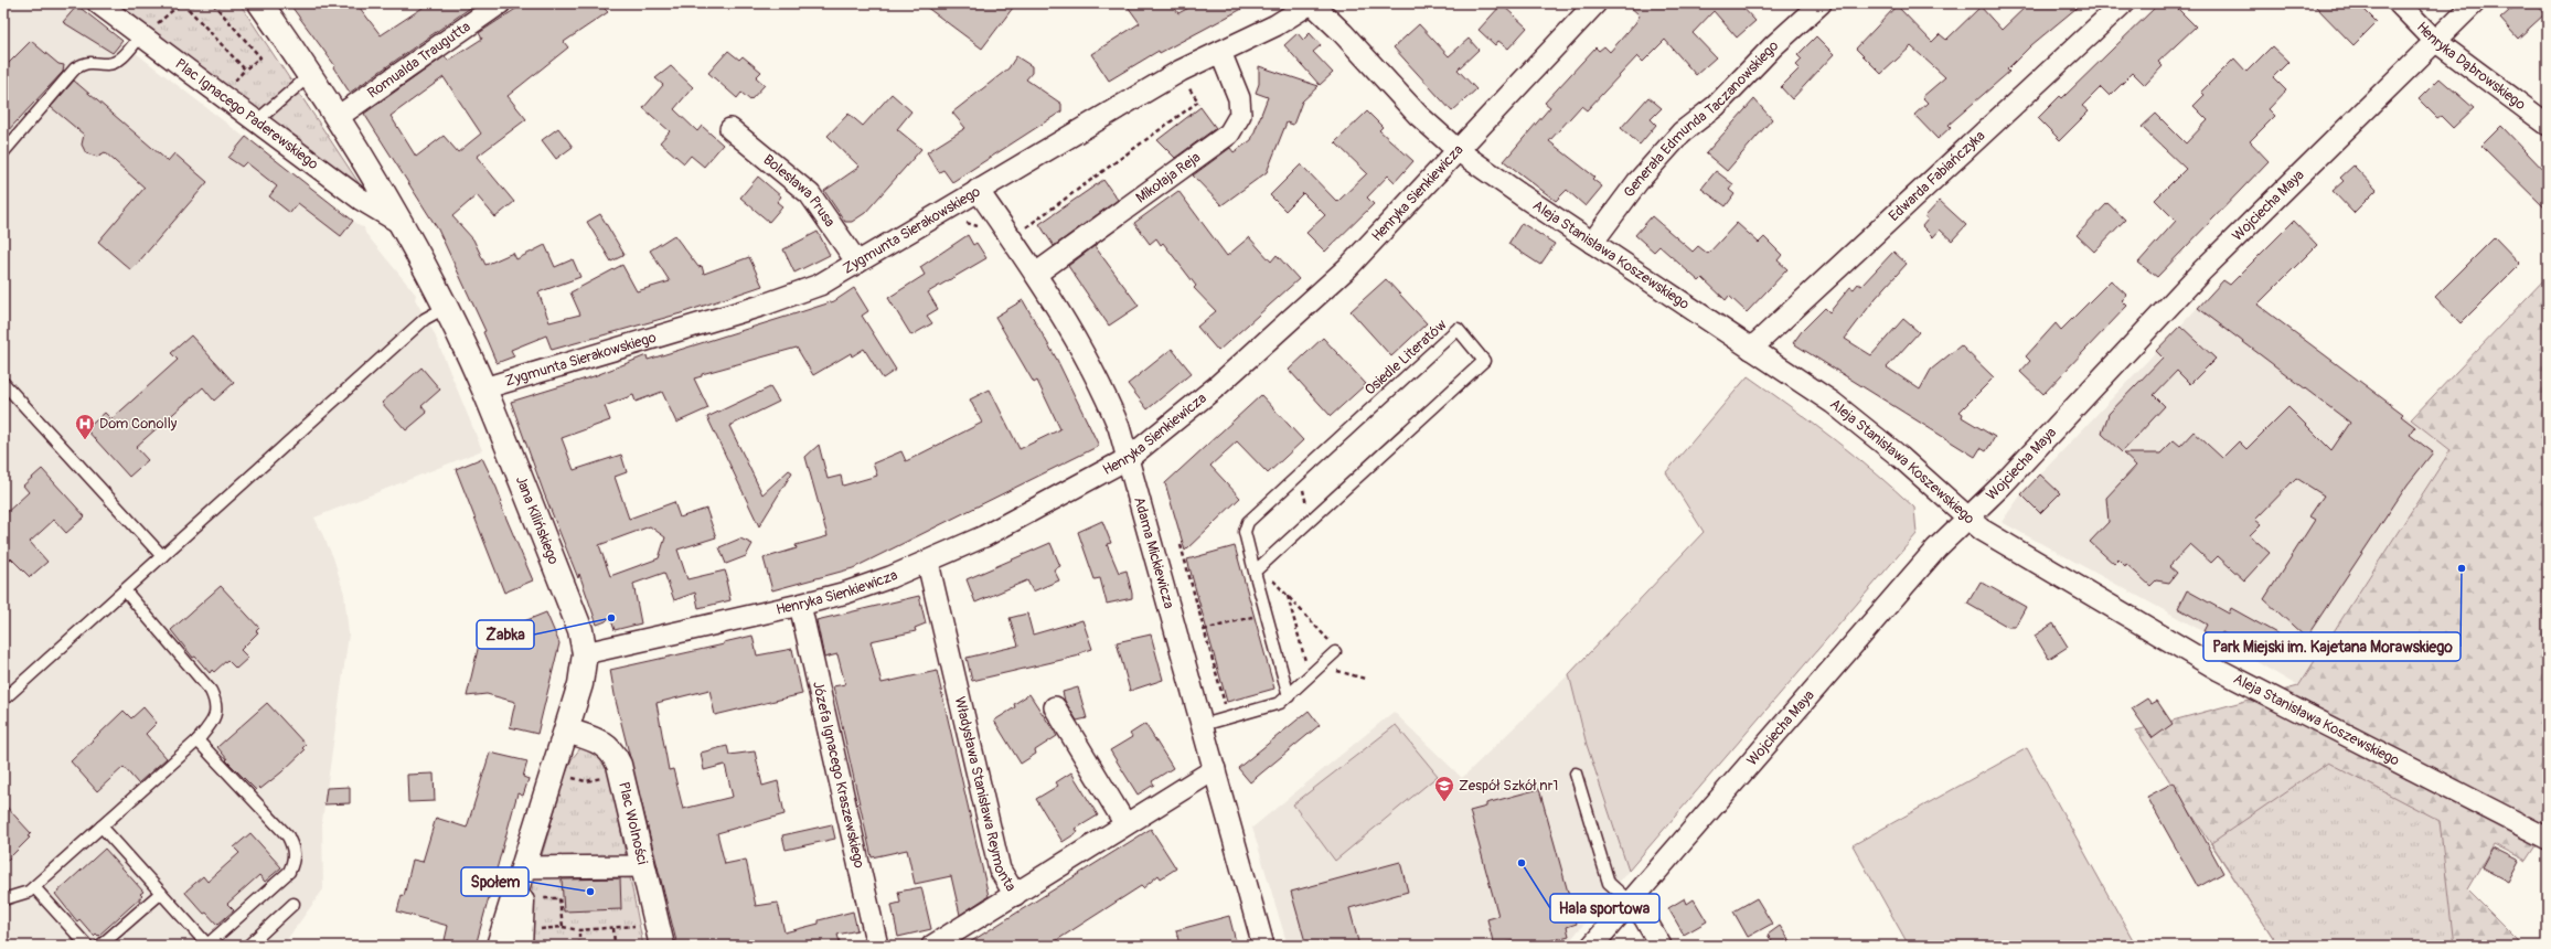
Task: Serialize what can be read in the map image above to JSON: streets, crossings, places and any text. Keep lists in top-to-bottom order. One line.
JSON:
{"streets":{"street":["Romualda Traugutta","Henryka Dąbrowskiego","Plac Ignacego Paderewskiego","Generała Edmunda Taczanowskiego","Edwarda Fabiańczyka","Mikołaja Reja","Bolesława Prusa","Henryka Sienkiewicza","Wojciecha Maya","Zygmunta Sierakowskiego","Aleja Stanisława Koszewskiego","Jana Kilińskiego","Adama Mickiewicza","Józefa Ignacego Kraszewskiego","Władysława Stanisława Reymonta","Plac Wolności"],"lane":["Osiedle Literatów"]},"crossings":[["Henryka Dąbrowskiego","Wojciecha Maya"],["Generała Edmunda Taczanowskiego","Aleja Stanisława Koszewskiego"],["Edwarda Fabiańczyka","Aleja Stanisława Koszewskiego"],["Mikołaja Reja","Zygmunta Sierakowskiego"],["Mikołaja Reja","Adama Mickiewicza"],["Bolesława Prusa","Zygmunta Sierakowskiego"],["Henryka Sienkiewicza","Aleja Stanisława Koszewskiego"],["Henryka Sienkiewicza","Jana Kilińskiego"],["Henryka Sienkiewicza","Adama Mickiewicza"],["Henryka Sienkiewicza","Józefa Ignacego Kraszewskiego"],["Henryka Sienkiewicza","Władysława Stanisława Reymonta"],["Wojciecha Maya","Aleja Stanisława Koszewskiego"],["Zygmunta Sierakowskiego","Aleja Stanisława Koszewskiego"],["Zygmunta Sierakowskiego","Jana Kilińskiego"],["Zygmunta Sierakowskiego","Adama Mickiewicza"],["Adama Mickiewicza","Władysława Stanisława Reymonta"]],"places":{"hospital":["Dom Conolly"],"other":["Park Miejski im. Kajetana Morawskiego","Żabka","Hala sportowa","Społem"],"school or university":["Zespół Szkół nr1"]}}
